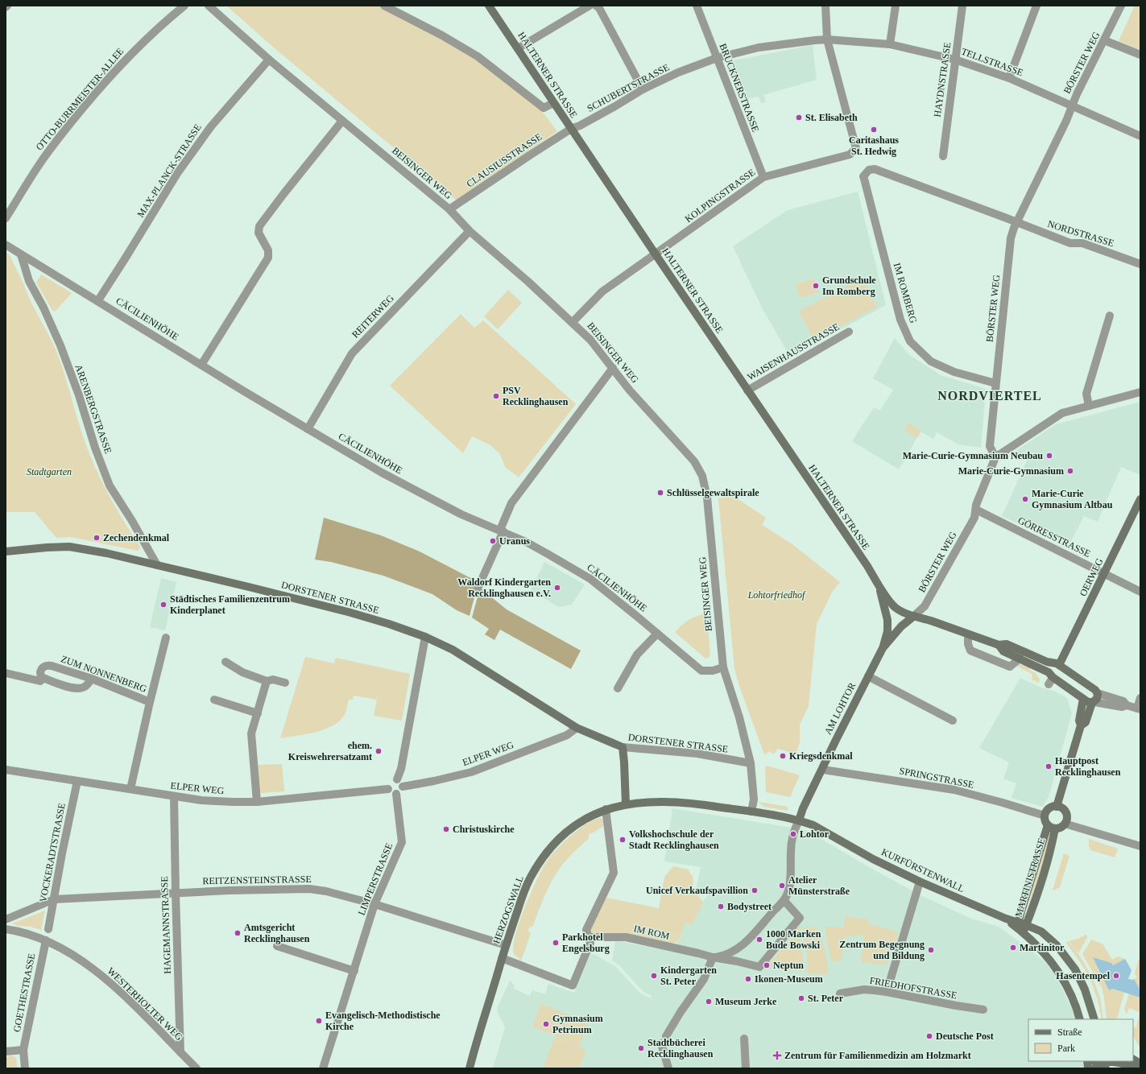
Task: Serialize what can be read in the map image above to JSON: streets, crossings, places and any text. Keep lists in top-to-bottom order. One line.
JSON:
{"streets":{"main road":["HALTERNER STRASSE","OERWEG","DORSTENER STRASSE","AM LOHTOR","KURFÜRSTENWALL","MARTINISTRASSE","HERZOGSWALL"],"street":["TELLSTRASSE","BÖRSTER WEG","HAYDNSTRASSE","SCHUBERTSTRASSE","BRUCKNERSTRASSE","OTTO-BURRMEISTER-ALLEE","CLAUSIUSSTRASSE","MAX-PLANCK-STRASSE","BEISINGER WEG","KOLPINGSTRASSE","NORDSTRASSE","IM ROMBERG","REITERWEG","CÄCILIENHÖHE","WAISENHAUSSTRASSE","ARENBERGSTRASSE","GÖRRESSTRASSE","ZUM NONNENBERG","ELPER WEG","SPRINGSTRASSE","VOCKERADTSTRASSE","LIMPERSTRASSE","REITZENSTEINSTRASSE","HAGEMANNSTRASSE","IM ROM","FRIEDHOFSTRASSE","GOETHESTRASSE","WESTERHOLTER WEG"]},"crossings":[["TELLSTRASSE","BÖRSTER WEG"],["TELLSTRASSE","HAYDNSTRASSE"],["TELLSTRASSE","SCHUBERTSTRASSE"],["TELLSTRASSE","KOLPINGSTRASSE"],["BÖRSTER WEG","HALTERNER STRASSE"],["BÖRSTER WEG","NORDSTRASSE"],["BÖRSTER WEG","IM ROMBERG"],["BÖRSTER WEG","GÖRRESSTRASSE"],["BÖRSTER WEG","AM LOHTOR"],["HALTERNER STRASSE","SCHUBERTSTRASSE"],["HALTERNER STRASSE","CLAUSIUSSTRASSE"],["HALTERNER STRASSE","KOLPINGSTRASSE"],["HALTERNER STRASSE","WAISENHAUSSTRASSE"],["HALTERNER STRASSE","AM LOHTOR"],["SCHUBERTSTRASSE","BRUCKNERSTRASSE"],["SCHUBERTSTRASSE","CLAUSIUSSTRASSE"],["SCHUBERTSTRASSE","KOLPINGSTRASSE"],["BRUCKNERSTRASSE","KOLPINGSTRASSE"],["CLAUSIUSSTRASSE","BEISINGER WEG"],["MAX-PLANCK-STRASSE","BEISINGER WEG"],["MAX-PLANCK-STRASSE","CÄCILIENHÖHE"],["BEISINGER WEG","KOLPINGSTRASSE"],["BEISINGER WEG","REITERWEG"],["BEISINGER WEG","CÄCILIENHÖHE"],["BEISINGER WEG","DORSTENER STRASSE"],["BEISINGER WEG","HERZOGSWALL"],["NORDSTRASSE","IM ROMBERG"],["REITERWEG","CÄCILIENHÖHE"],["CÄCILIENHÖHE","ARENBERGSTRASSE"],["ARENBERGSTRASSE","DORSTENER STRASSE"],["GÖRRESSTRASSE","OERWEG"],["DORSTENER STRASSE","ELPER WEG"],["DORSTENER STRASSE","HERZOGSWALL"],["ZUM NONNENBERG","ELPER WEG"],["AM LOHTOR","SPRINGSTRASSE"],["AM LOHTOR","KURFÜRSTENWALL"],["AM LOHTOR","HERZOGSWALL"],["ELPER WEG","VOCKERADTSTRASSE"],["ELPER WEG","LIMPERSTRASSE"],["ELPER WEG","HAGEMANNSTRASSE"],["SPRINGSTRASSE","MARTINISTRASSE"],["VOCKERADTSTRASSE","REITZENSTEINSTRASSE"],["KURFÜRSTENWALL","MARTINISTRASSE"],["KURFÜRSTENWALL","HERZOGSWALL"],["LIMPERSTRASSE","REITZENSTEINSTRASSE"],["REITZENSTEINSTRASSE","HERZOGSWALL"],["REITZENSTEINSTRASSE","HAGEMANNSTRASSE"],["HAGEMANNSTRASSE","WESTERHOLTER WEG"],["GOETHESTRASSE","WESTERHOLTER WEG"]],"districts":["NORDVIERTEL"],"parks":["Stadtgarten","Lohtorfriedhof"],"places":{"other":["St. Elisabeth","Caritashaus St. Hedwig","Grundschule Im Romberg","PSV Recklinghausen","Marie-Curie-Gymnasium Neubau","Marie-Curie-Gymnasium","Schlüsselgewaltspirale","Marie-Curie Gymnasium Altbau","Zechendenkmal","Uranus","Waldorf Kindergarten Recklinghausen e.V.","Städtisches Familienzentrum Kinderplanet","ehem. Kreiswehrersatzamt","Kriegsdenkmal","Hauptpost Recklinghausen","Christuskirche","Lohtor","Volkshochschule der Stadt Recklinghausen","Atelier Münsterstraße","Unicef Verkaufspavillion","Bodystreet","Amtsgericht Recklinghausen","1000 Marken Bude Bowski","Parkhotel Engelsburg","Martinitor","Zentrum Begegnung und Bildung","Neptun","Kindergarten St. Peter","Hasentempel","Ikonen-Museum","St. Peter","Museum Jerke","Evangelisch-Methodistische Kirche","Gymnasium Petrinum","Deutsche Post","Stadtbücherei Recklinghausen"],"health":["Zentrum für Familienmedizin am Holzmarkt"]},"legend":["Straße","Park"]}
